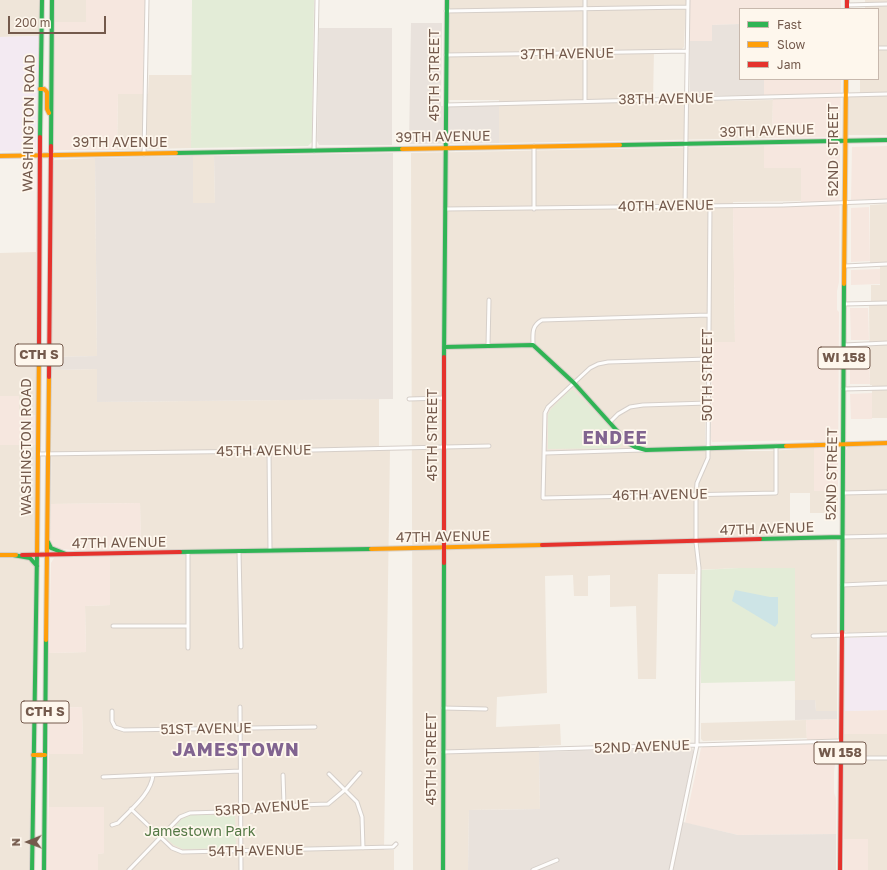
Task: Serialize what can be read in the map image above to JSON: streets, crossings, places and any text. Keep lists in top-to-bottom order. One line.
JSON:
{"streets":{"main road":["45TH STREET","WASHINGTON ROAD","39TH AVENUE","52ND STREET","CTH S","WI 158","47TH AVENUE"],"street":["37TH AVENUE","38TH AVENUE","40TH AVENUE","50TH STREET","45TH AVENUE","46TH AVENUE","51ST AVENUE","52ND AVENUE","53RD AVENUE","54TH AVENUE"]},"crossings":[["37TH AVENUE","45TH STREET"],["45TH STREET","38TH AVENUE"],["45TH STREET","39TH AVENUE"],["45TH STREET","40TH AVENUE"],["45TH STREET","45TH AVENUE"],["45TH STREET","47TH AVENUE"],["45TH STREET","52ND AVENUE"],["38TH AVENUE","52ND STREET"],["WASHINGTON ROAD","39TH AVENUE"],["WASHINGTON ROAD","45TH AVENUE"],["WASHINGTON ROAD","47TH AVENUE"],["39TH AVENUE","52ND STREET"],["52ND STREET","40TH AVENUE"],["52ND STREET","47TH AVENUE"],["52ND STREET","52ND AVENUE"],["40TH AVENUE","50TH STREET"],["50TH STREET","46TH AVENUE"],["50TH STREET","47TH AVENUE"],["50TH STREET","52ND AVENUE"],["53RD AVENUE","54TH AVENUE"]],"districts":["ENDEE","JAMESTOWN"],"parks":["Jamestown Park"],"legend":["Fast","Slow","Jam"],"scale_bar":"200 m","north":"left"}
